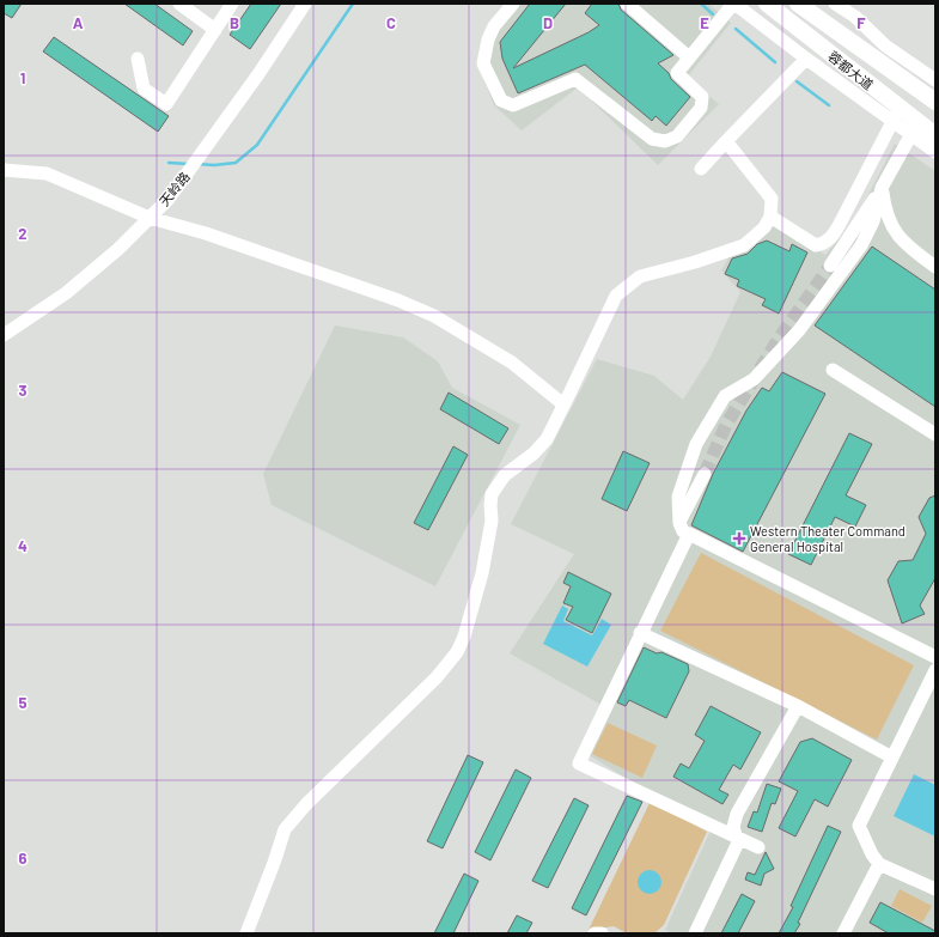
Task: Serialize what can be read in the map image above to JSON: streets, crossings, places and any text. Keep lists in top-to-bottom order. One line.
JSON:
{"streets":{"main road":["蓉都大道"],"street":["天岭路"]},"places":{"health":["Western Theater Command General Hospital"]},"grid":{"columns":["A","B","C","D","E","F"],"rows":["1","2","3","4","5","6"]}}
